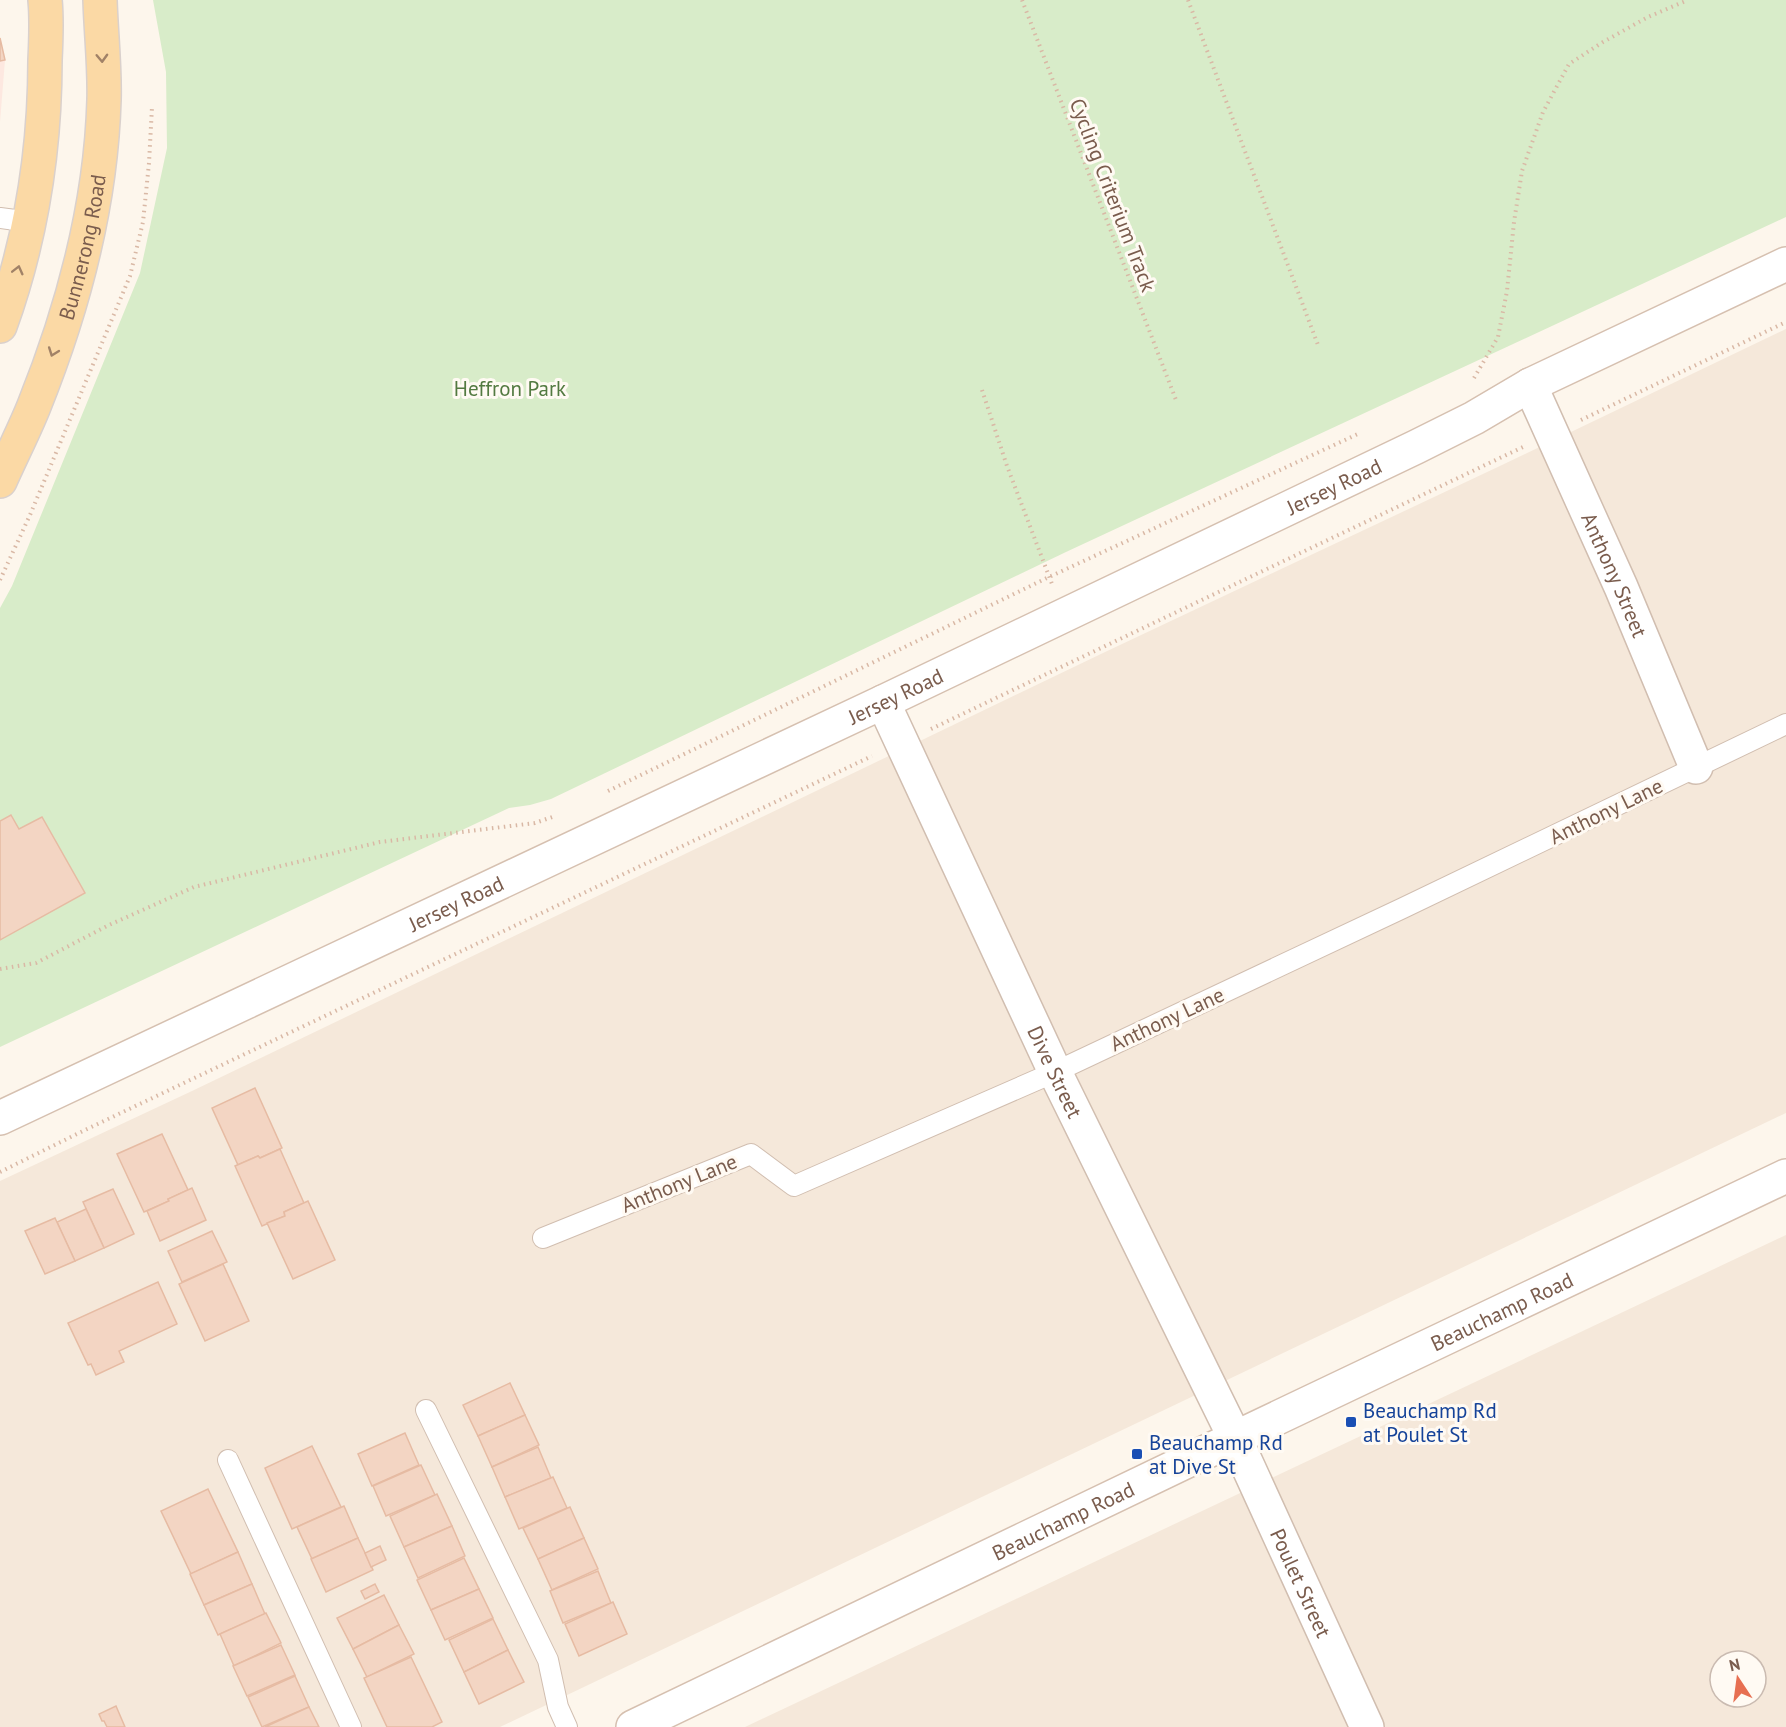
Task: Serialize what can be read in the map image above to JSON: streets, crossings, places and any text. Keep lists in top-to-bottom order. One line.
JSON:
{"streets":{"main road":["Bunnerong Road"],"street":["Jersey Road","Anthony Street","Dive Street","Beauchamp Road","Poulet Street"],"lane":["Anthony Lane"],"path":["Cycling Criterium Track"]},"crossings":[["Jersey Road","Anthony Street"],["Jersey Road","Dive Street"],["Anthony Street","Anthony Lane"],["Anthony Lane","Dive Street"],["Dive Street","Beauchamp Road"],["Dive Street","Poulet Street"],["Beauchamp Road","Poulet Street"]],"parks":["Heffron Park"],"places":{"transit":["Beauchamp Rd at Poulet St","Beauchamp Rd at Dive St"]},"north":"top"}
